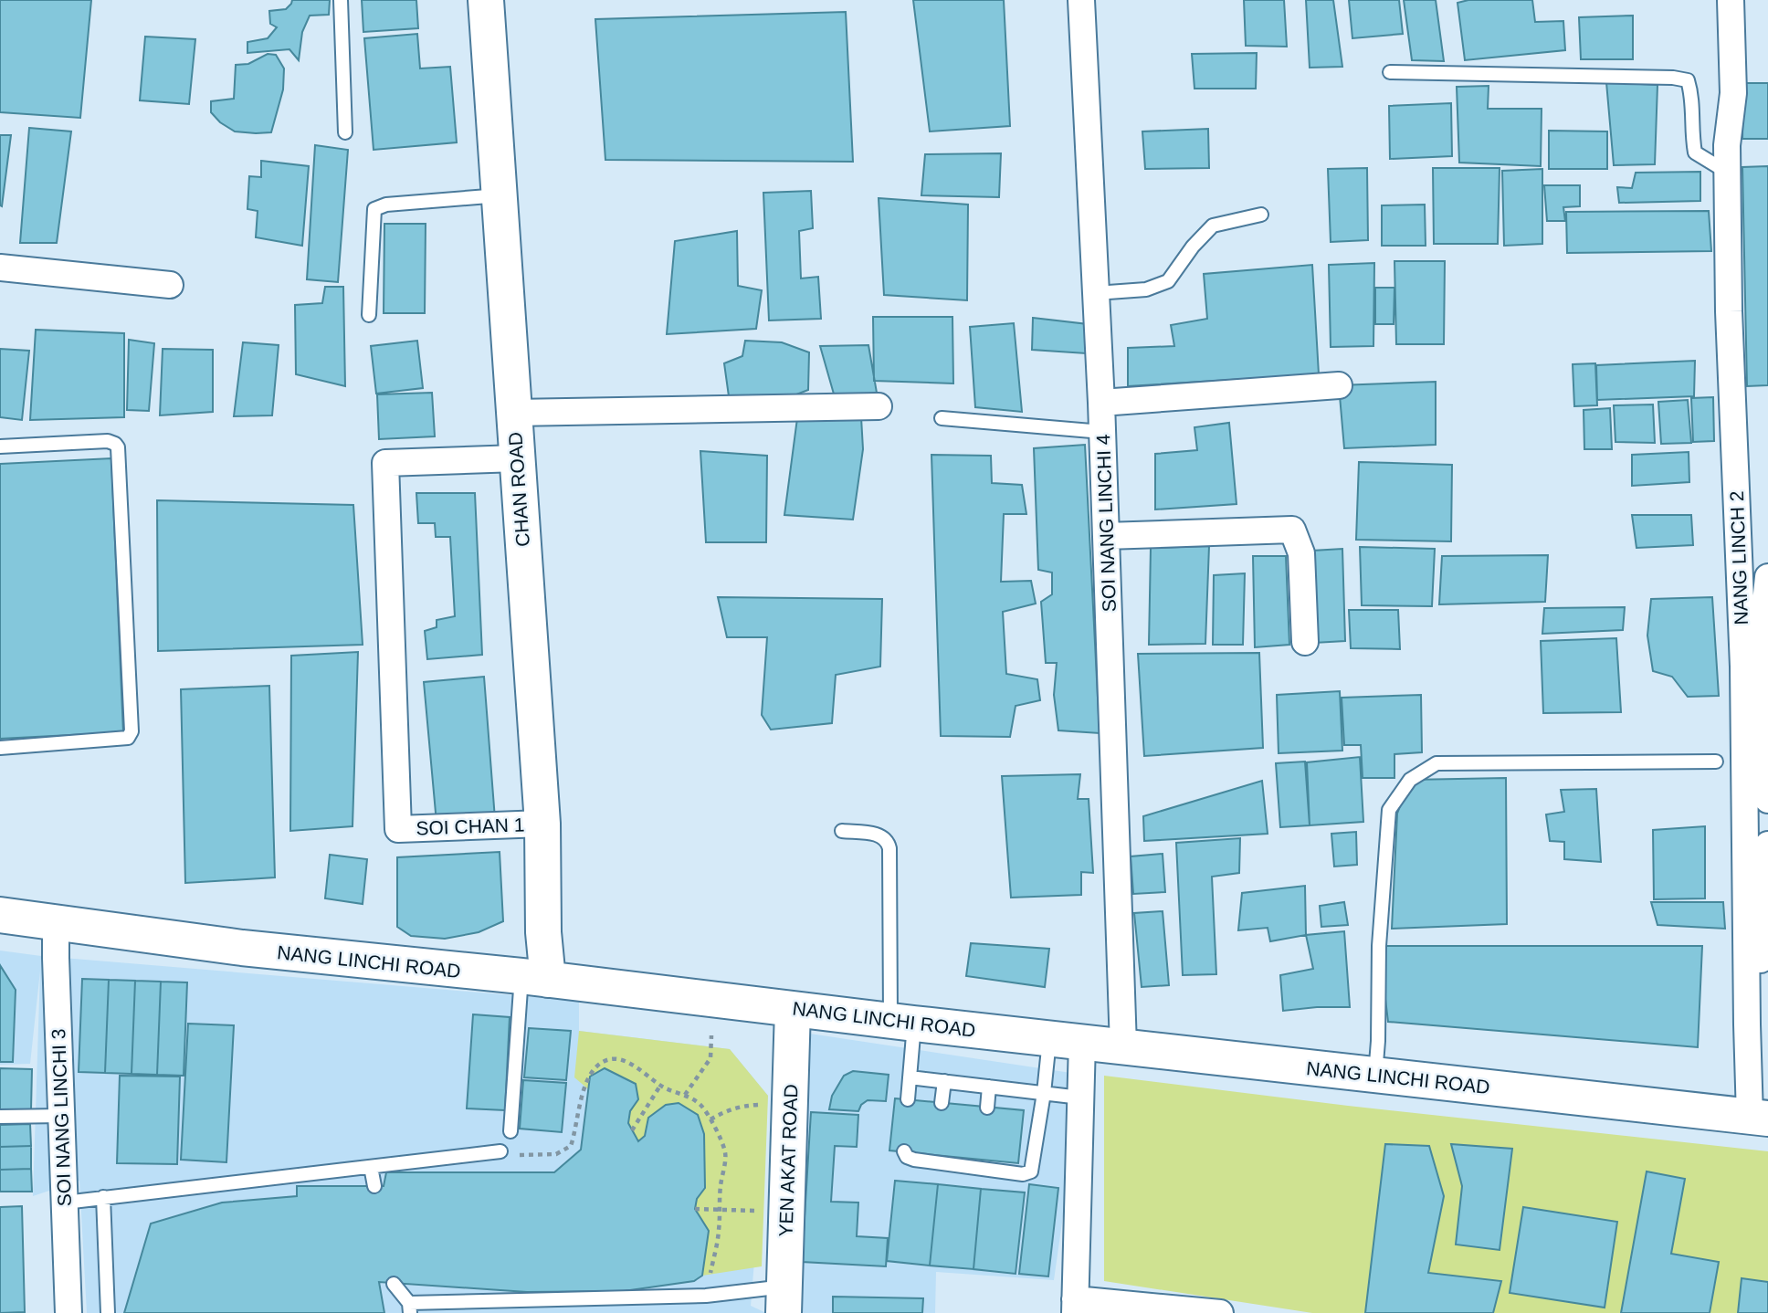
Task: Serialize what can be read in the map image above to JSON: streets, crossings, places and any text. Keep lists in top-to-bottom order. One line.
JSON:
{"streets":{"main road":["CHAN ROAD","NANG LINCHI ROAD","YEN AKAT ROAD"],"street":["SOI NANG LINCHI 4","NANG LINCH 2","SOI CHAN 1","SOI NANG LINCHI 3"]},"crossings":[["CHAN ROAD","SOI CHAN 1"],["CHAN ROAD","NANG LINCHI ROAD"],["SOI NANG LINCHI 4","NANG LINCHI ROAD"],["NANG LINCH 2","NANG LINCHI ROAD"],["NANG LINCHI ROAD","SOI NANG LINCHI 3"],["NANG LINCHI ROAD","YEN AKAT ROAD"]]}
